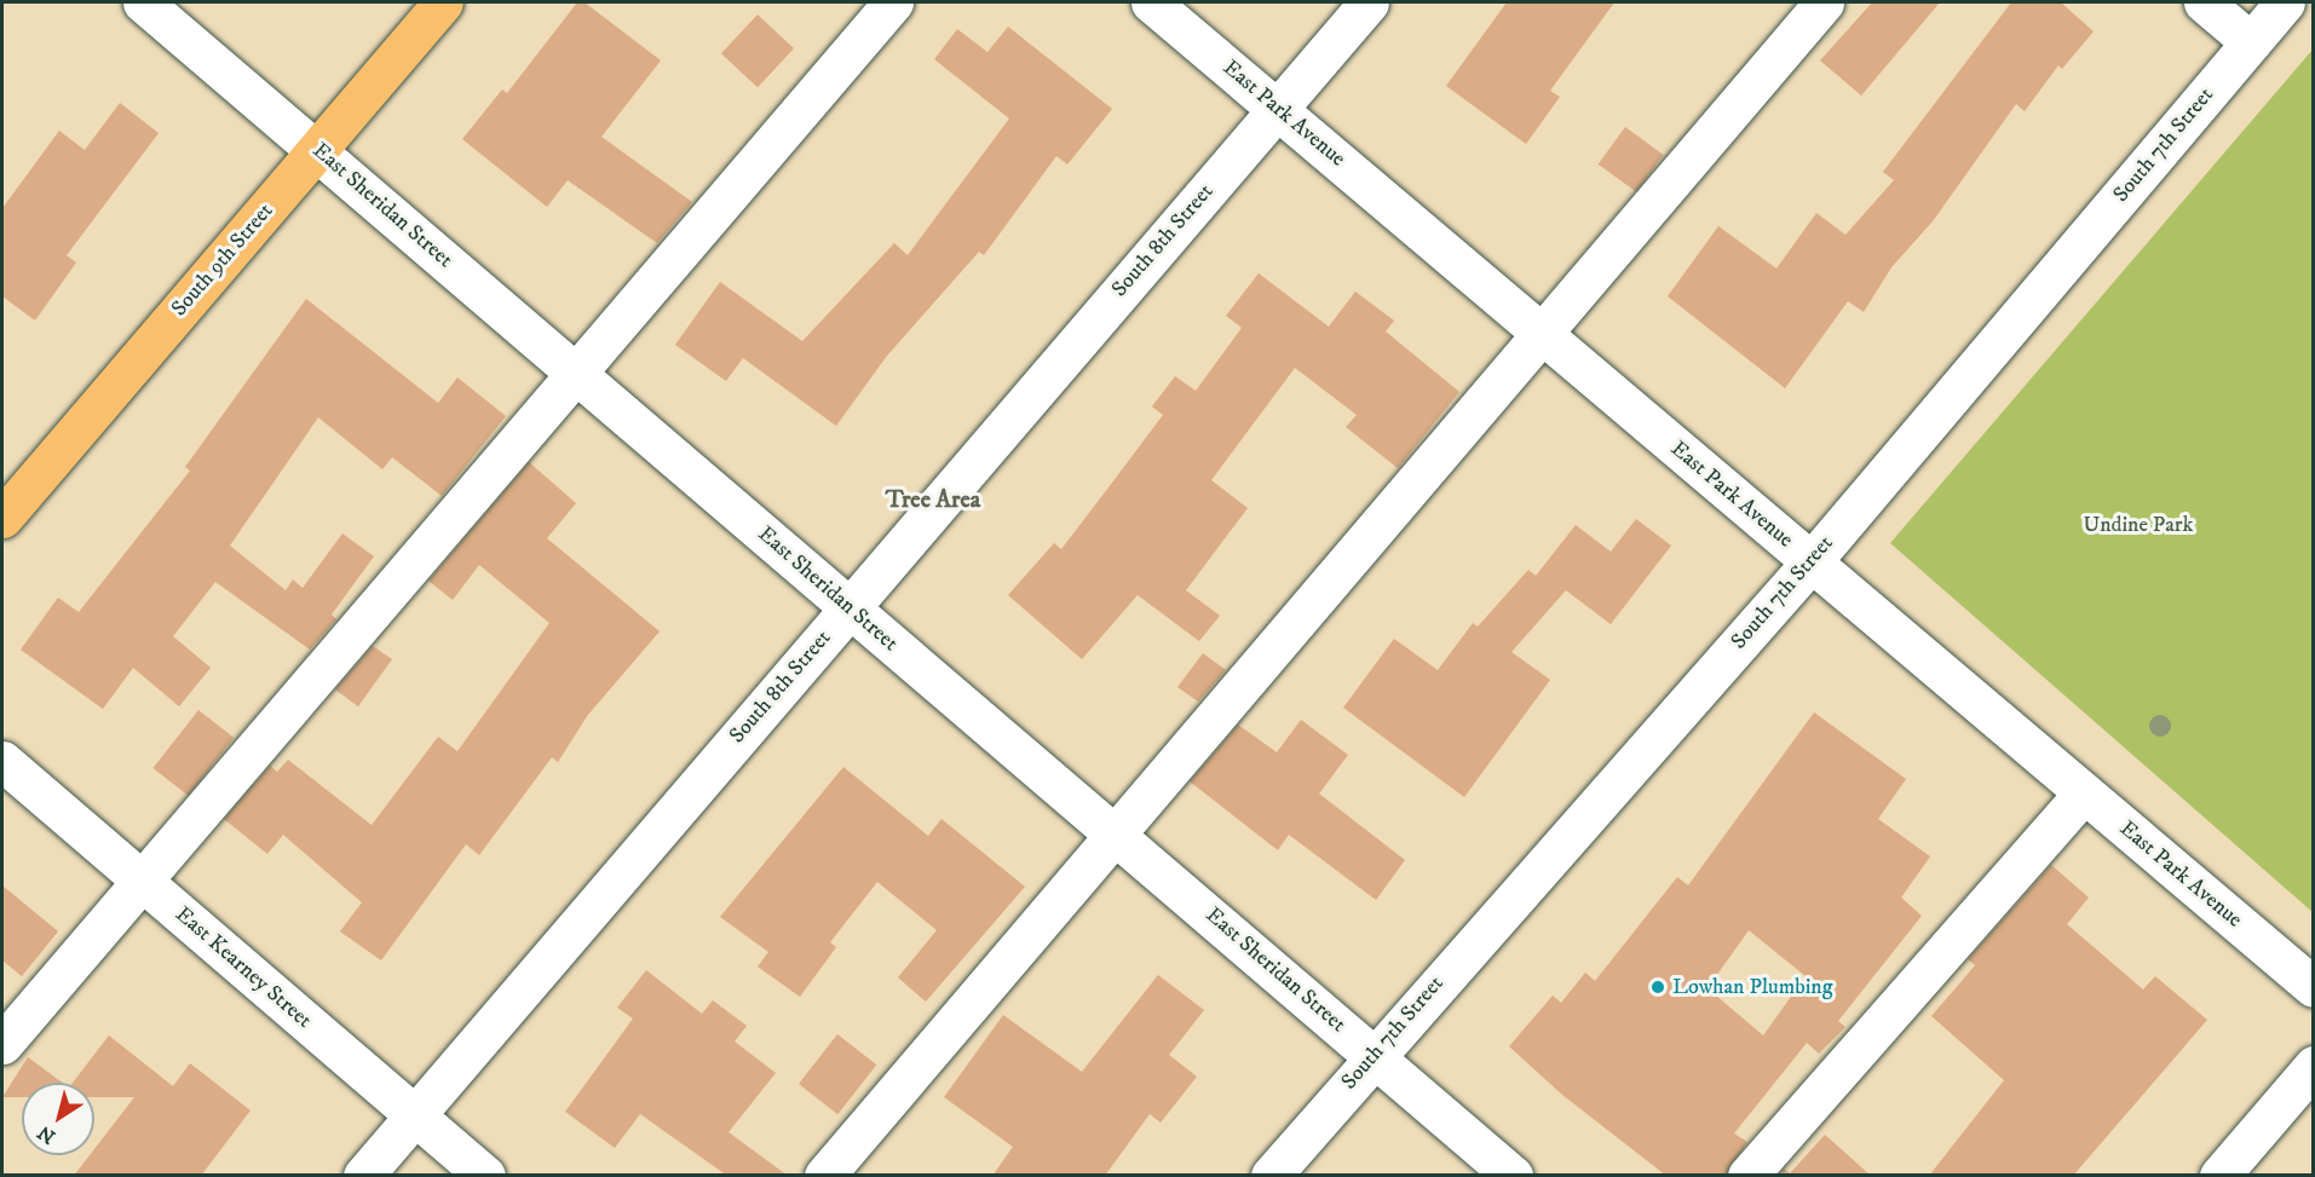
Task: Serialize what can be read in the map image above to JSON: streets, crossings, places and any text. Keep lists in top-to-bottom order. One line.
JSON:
{"streets":{"main road":["South 9th Street"],"street":["East Park Avenue","South 7th Street","East Sheridan Street","South 8th Street","East Kearney Street"]},"crossings":[["East Park Avenue","South 7th Street"],["East Park Avenue","South 8th Street"],["South 7th Street","East Sheridan Street"],["East Sheridan Street","South 8th Street"],["East Sheridan Street","South 9th Street"],["South 8th Street","East Kearney Street"]],"districts":["Tree Area"],"parks":["Undine Park"],"places":["Lowhan Plumbing"],"north":"bottom left"}
